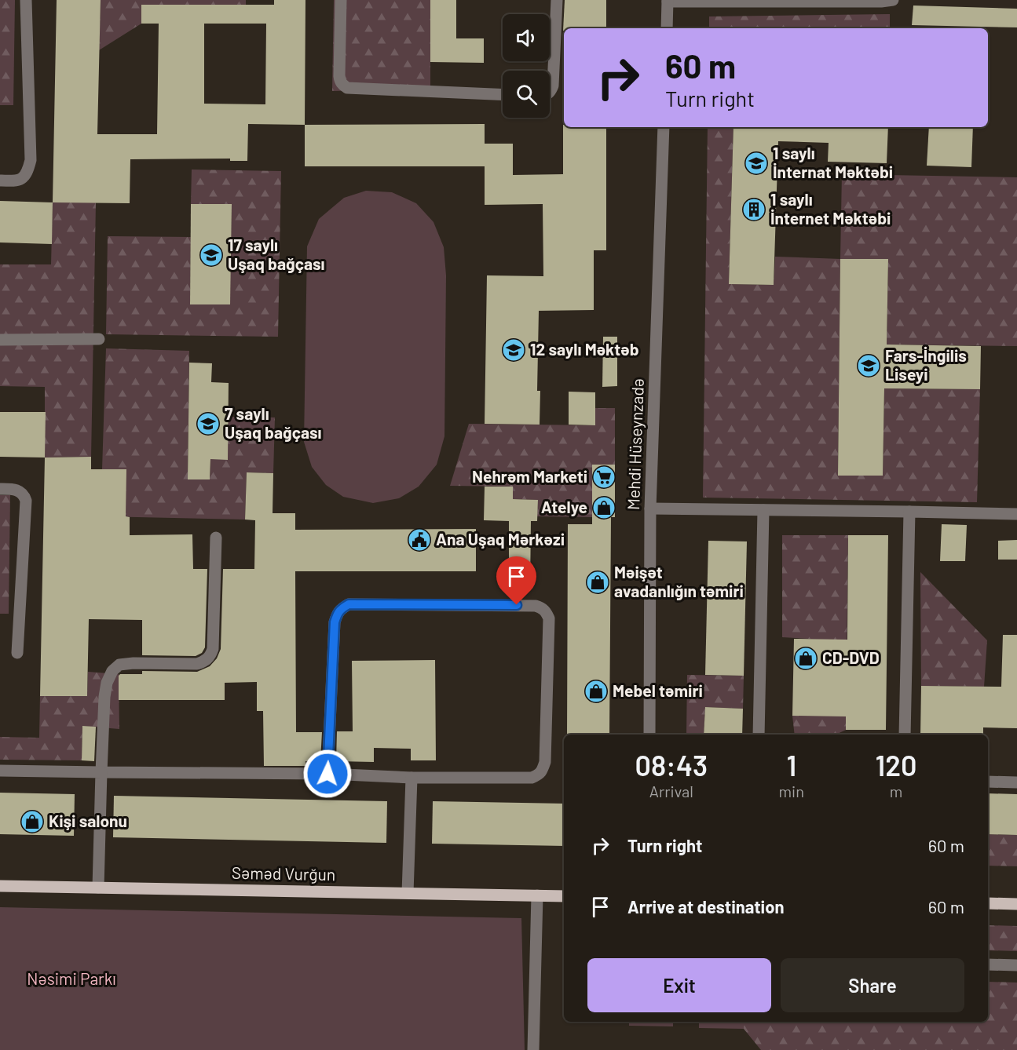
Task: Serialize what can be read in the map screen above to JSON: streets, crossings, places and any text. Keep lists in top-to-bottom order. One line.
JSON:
{"streets":{"main road":["Səməd Vurğun"],"street":["Mehdi Hüseynzadə"]},"parks":["Nəsimi Parkı"],"places":{"school or university":["1 saylı İnternat Məktəbi","17 saylı Uşaq bağçası","12 saylı Məktəb","Fars-İngilis Liseyi","7 saylı Uşaq bağçası"],"building":["1 saylı İnternet Məktəbi"],"supermarket":["Nehrəm Marketi"],"shop":["Atelye","Məişət avadanlığın təmiri","CD-DVD","Mebel təmiri","Kişi salonu"],"public building":["Ana Uşaq Mərkəzi"]},"page":{"turn":["60 m","Turn right"],"eta":["08:43","Arrival","1","min","120","m"],"list":[{"name":"Turn right","value":"60 m"},{"name":"Arrive at destination","value":"60 m"}],"buttons":["Exit","Share"]}}
